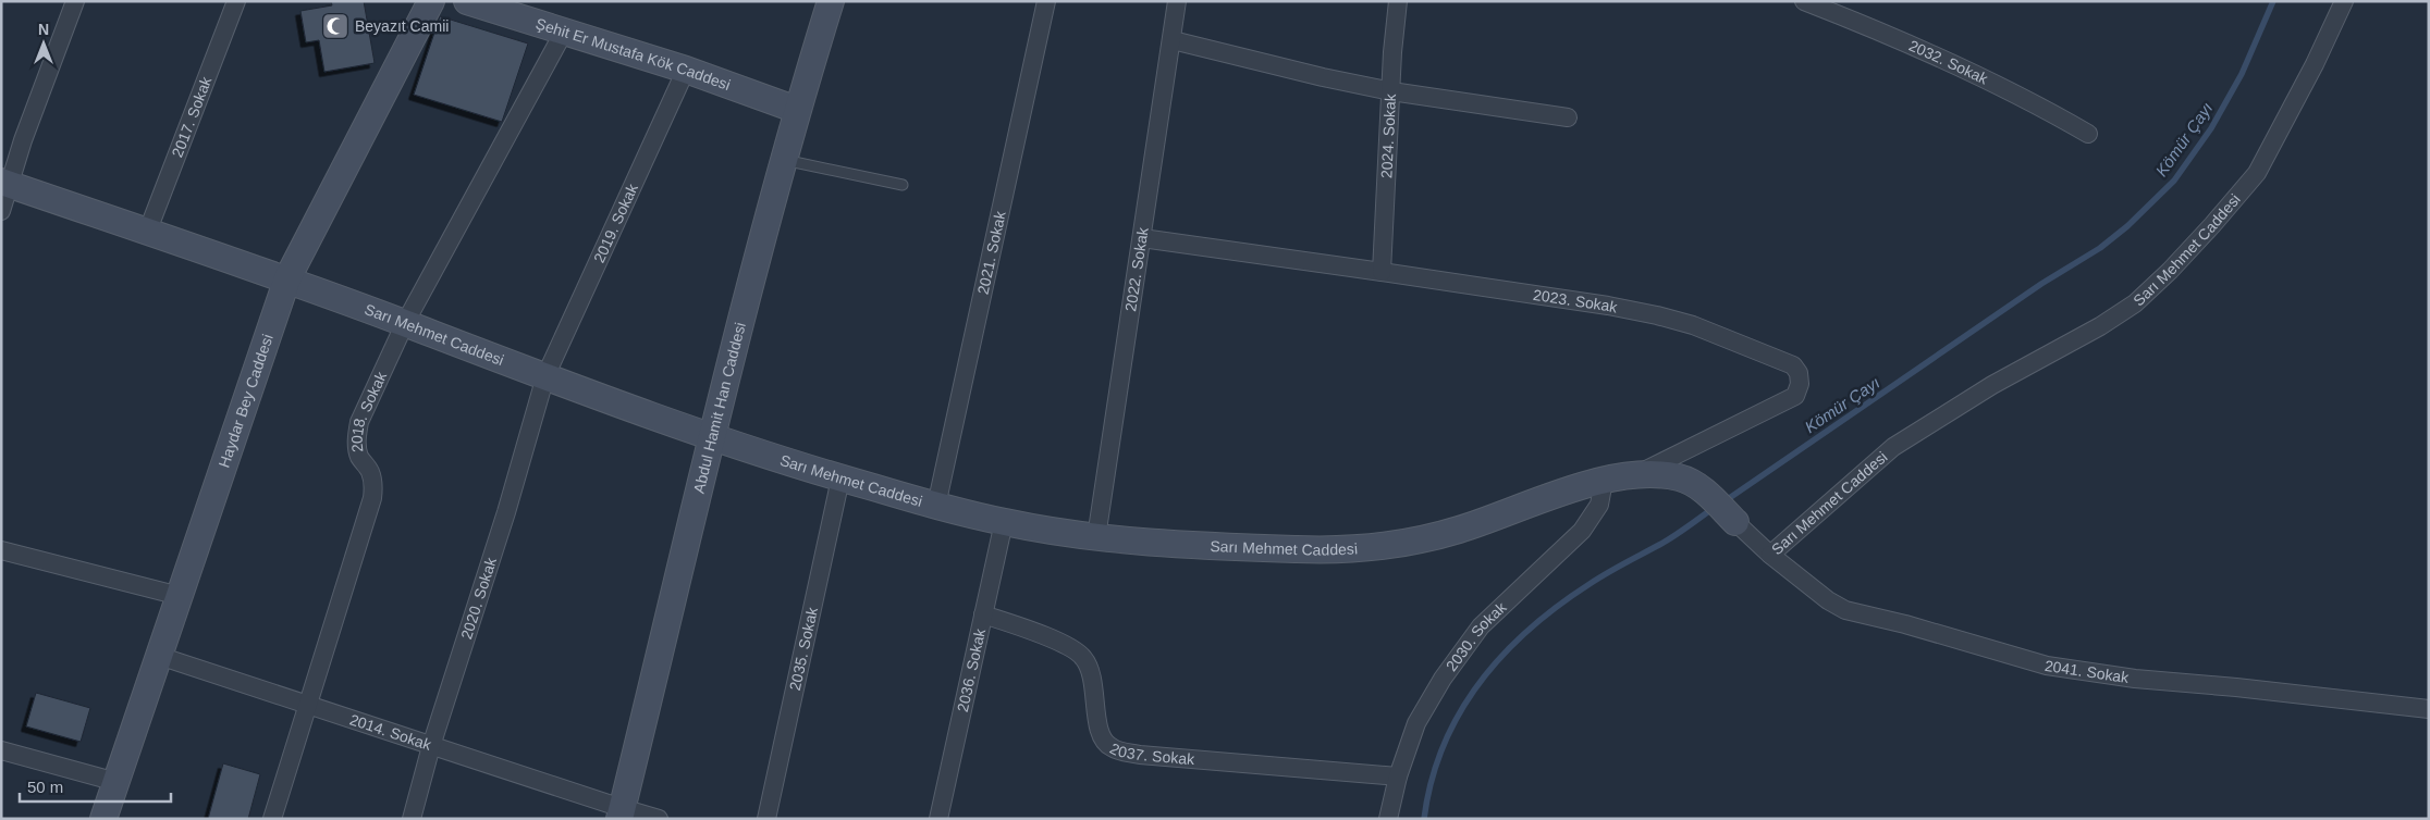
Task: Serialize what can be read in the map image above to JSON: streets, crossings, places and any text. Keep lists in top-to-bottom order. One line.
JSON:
{"streets":{"street":["Şehit Er Mustafa Kök Caddesi","2032. Sokak","2017. Sokak","2024. Sokak","2019. Sokak","Sarı Mehmet Caddesi","2021. Sokak","2022. Sokak","2023. Sokak","Haydar Bey Caddesi","Abdul Hamit Han Caddesi","2018. Sokak","2020. Sokak","2030. Sokak","2035. Sokak","2036. Sokak","2041. Sokak","2014. Sokak","2037. Sokak"]},"crossings":[["Şehit Er Mustafa Kök Caddesi","2019. Sokak"],["Şehit Er Mustafa Kök Caddesi","Abdul Hamit Han Caddesi"],["Şehit Er Mustafa Kök Caddesi","2018. Sokak"],["2017. Sokak","Sarı Mehmet Caddesi"],["2024. Sokak","2023. Sokak"],["2019. Sokak","Sarı Mehmet Caddesi"],["2019. Sokak","2020. Sokak"],["Sarı Mehmet Caddesi","2021. Sokak"],["Sarı Mehmet Caddesi","2022. Sokak"],["Sarı Mehmet Caddesi","2023. Sokak"],["Sarı Mehmet Caddesi","Haydar Bey Caddesi"],["Sarı Mehmet Caddesi","Abdul Hamit Han Caddesi"],["Sarı Mehmet Caddesi","2018. Sokak"],["Sarı Mehmet Caddesi","2020. Sokak"],["Sarı Mehmet Caddesi","2030. Sokak"],["Sarı Mehmet Caddesi","2035. Sokak"],["Sarı Mehmet Caddesi","2036. Sokak"],["Sarı Mehmet Caddesi","2041. Sokak"],["2022. Sokak","2023. Sokak"],["Haydar Bey Caddesi","2014. Sokak"],["Abdul Hamit Han Caddesi","2014. Sokak"],["2018. Sokak","2014. Sokak"],["2020. Sokak","2014. Sokak"],["2030. Sokak","2037. Sokak"],["2036. Sokak","2037. Sokak"]],"water":["Kömür Çayı"],"places":{"mosque":["Beyazıt Camii"]},"scale_bar":"50 m","north":"top"}
